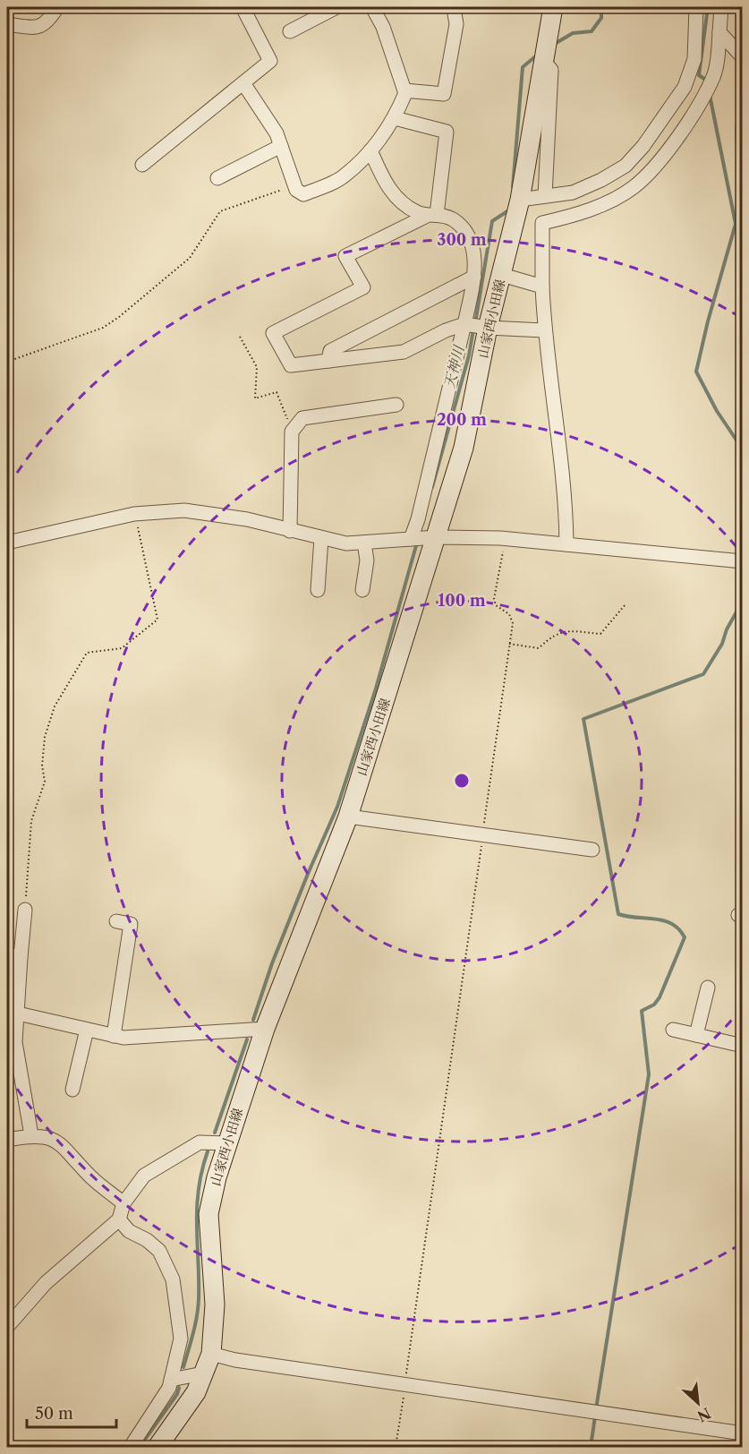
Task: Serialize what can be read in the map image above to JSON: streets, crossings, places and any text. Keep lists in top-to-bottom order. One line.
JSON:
{"streets":{"main road":["山家西小田線"]},"water":["天神川"],"scale_bar":"50 m","north":"bottom right","rings":["300 m","200 m","100 m"]}
